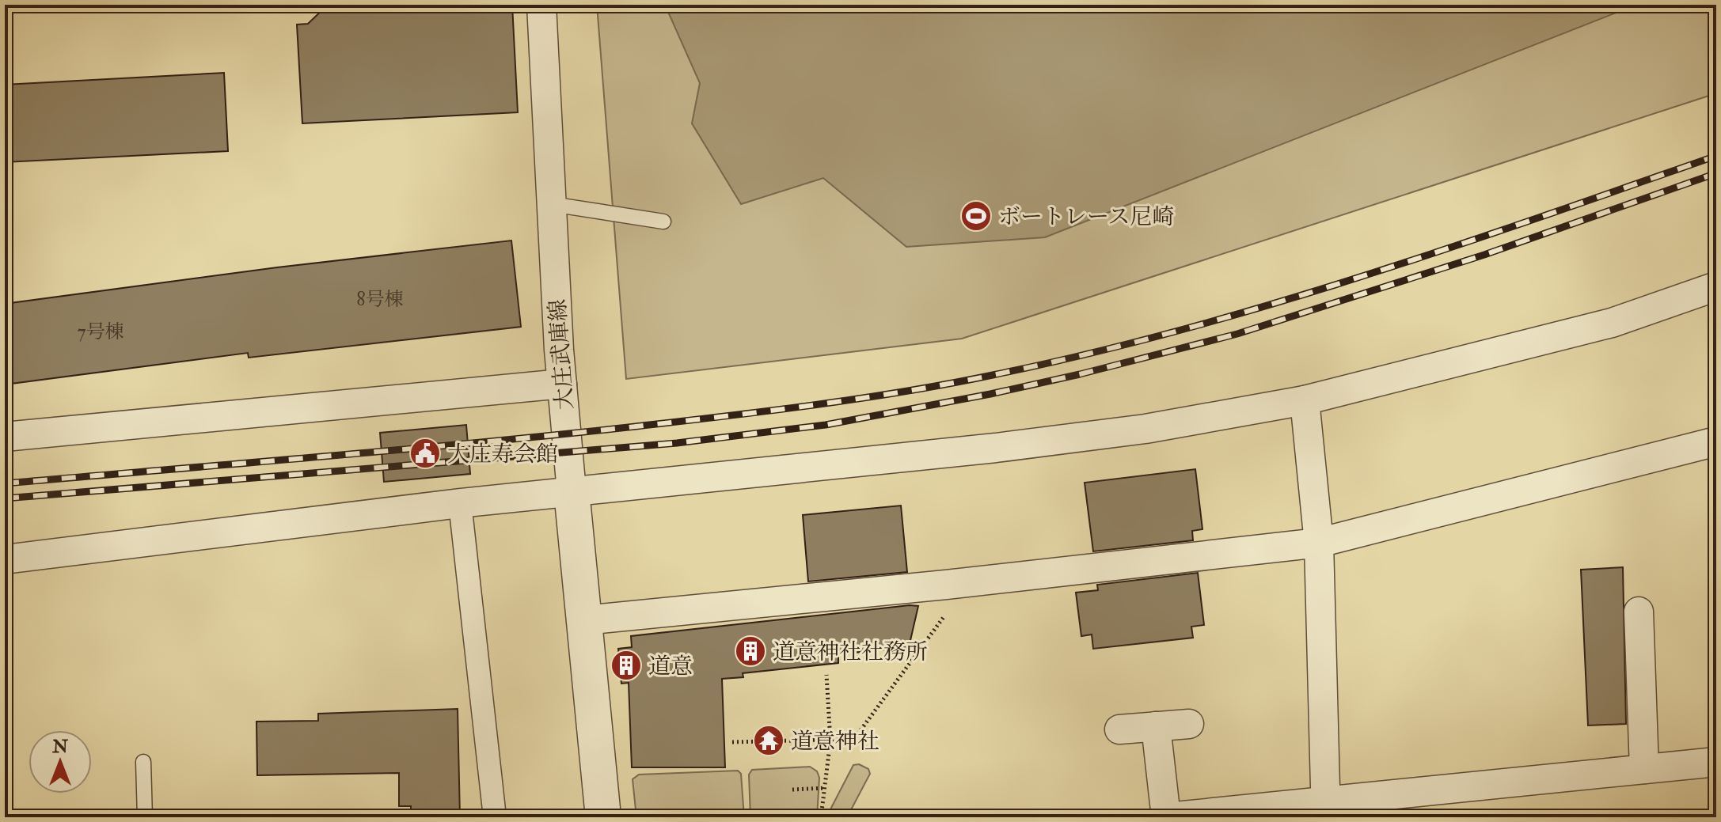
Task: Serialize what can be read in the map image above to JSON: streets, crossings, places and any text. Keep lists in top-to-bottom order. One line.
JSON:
{"streets":{"street":["大庄武庫線"]},"places":{"sports":["ボートレース尼崎"],"public building":["大庄寿会館"],"building":["道意神社社務所","道意"],"temple":["道意神社"]},"house_numbers":["8号棟","7号棟"],"north":"top"}
